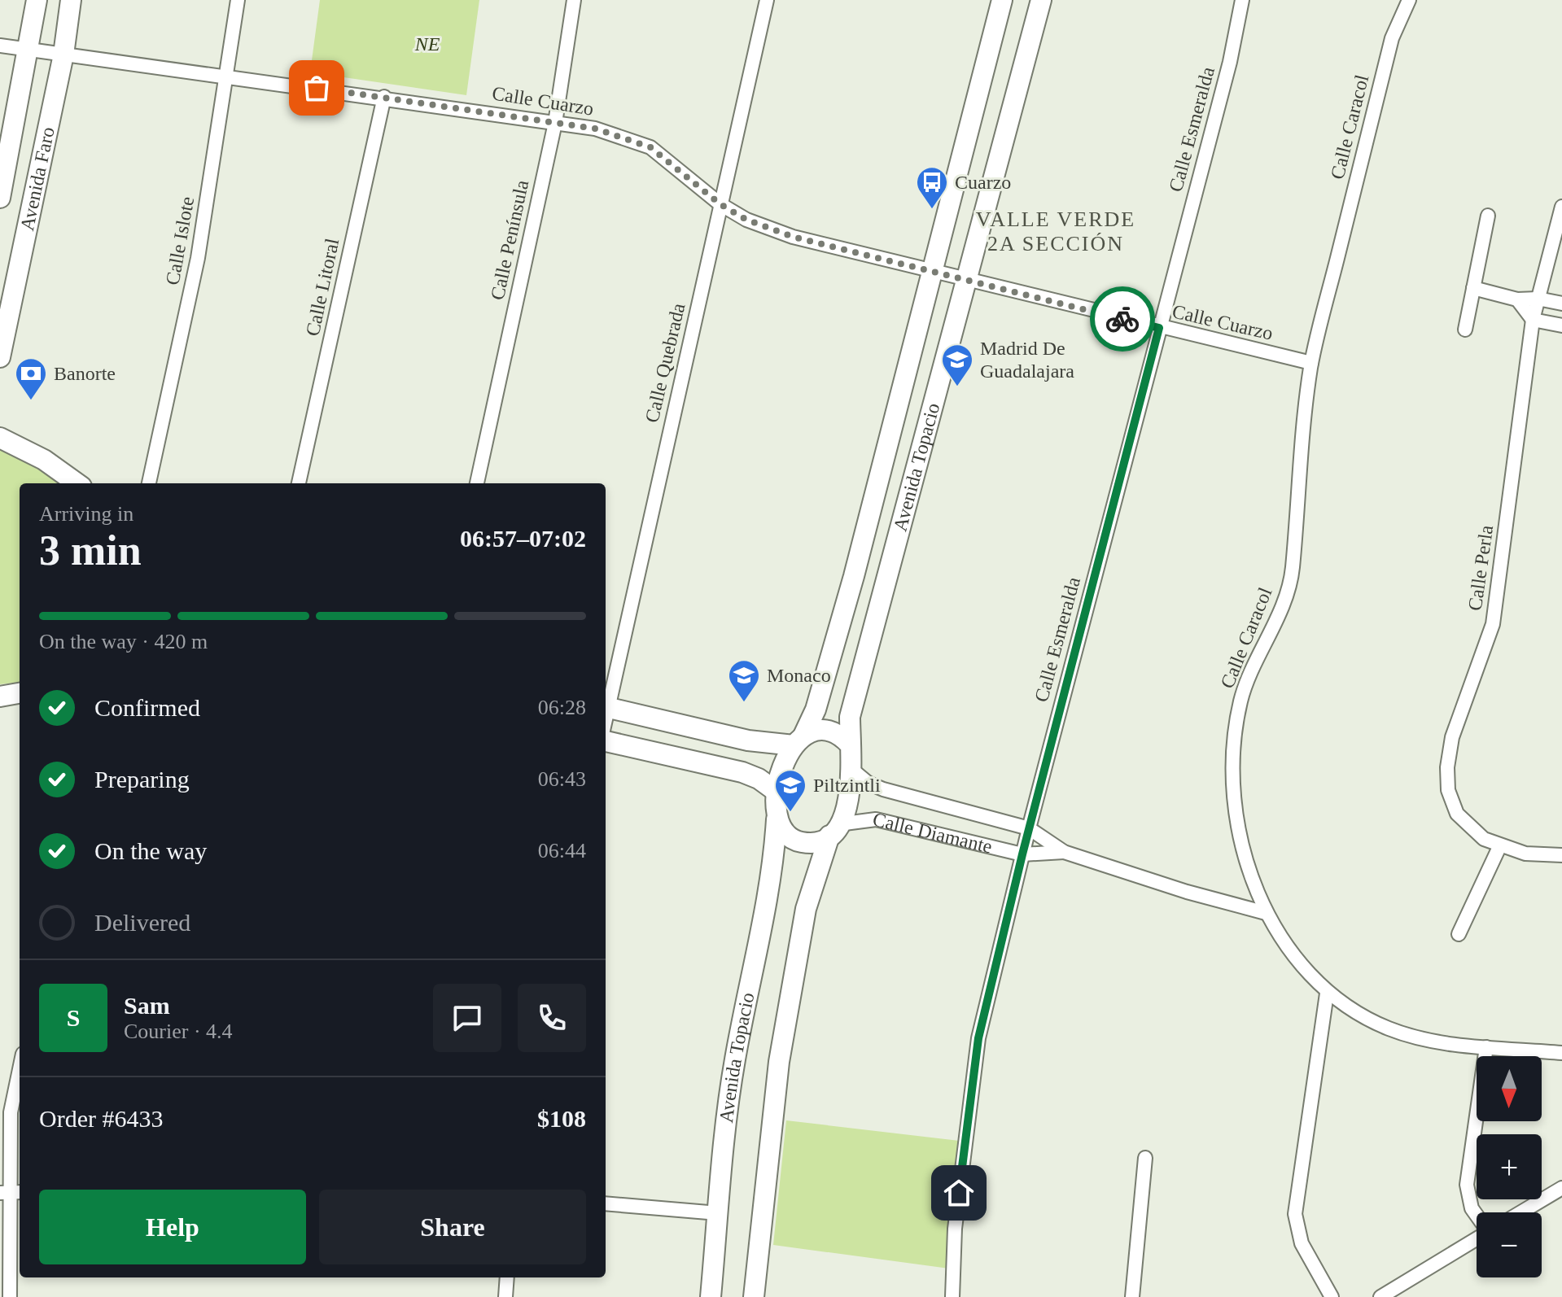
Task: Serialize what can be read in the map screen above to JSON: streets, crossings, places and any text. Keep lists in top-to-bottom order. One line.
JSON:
{"streets":{"street":["Calle Cuarzo","Calle Caracol","Calle Esmeralda","Avenida Faro","Calle Península","Calle Islote","Calle Litoral","Calle Quebrada","Avenida Topacio","Calle Perla","Calle Diamante"]},"crossings":[["Calle Cuarzo","Calle Caracol"],["Calle Cuarzo","Calle Esmeralda"],["Calle Cuarzo","Avenida Faro"],["Calle Cuarzo","Calle Península"],["Calle Cuarzo","Calle Islote"],["Calle Cuarzo","Calle Litoral"],["Calle Cuarzo","Calle Quebrada"],["Calle Cuarzo","Avenida Topacio"],["Calle Caracol","Calle Diamante"],["Calle Esmeralda","Calle Diamante"],["Avenida Topacio","Calle Diamante"]],"districts":["VALLE VERDE 2A SECCIÓN"],"parks":["NE"],"places":{"bus stop":["Cuarzo"],"school or university":["Madrid De Guadalajara","Monaco","Piltzintli"],"bank":["Banorte"]},"north":"bottom","page":{"heading":["3 min","Arriving in","06:57–07:02"],"panel":["Sam","Courier · 4.4","Order #6433","$108"],"bar":"On the way · 420 m","list":[["Confirmed","06:28"],["Preparing","06:43"],["On the way","06:44"],"Delivered"],"round":"S","map_buttons":["+","−"],"buttons":["Help","Share"]}}
